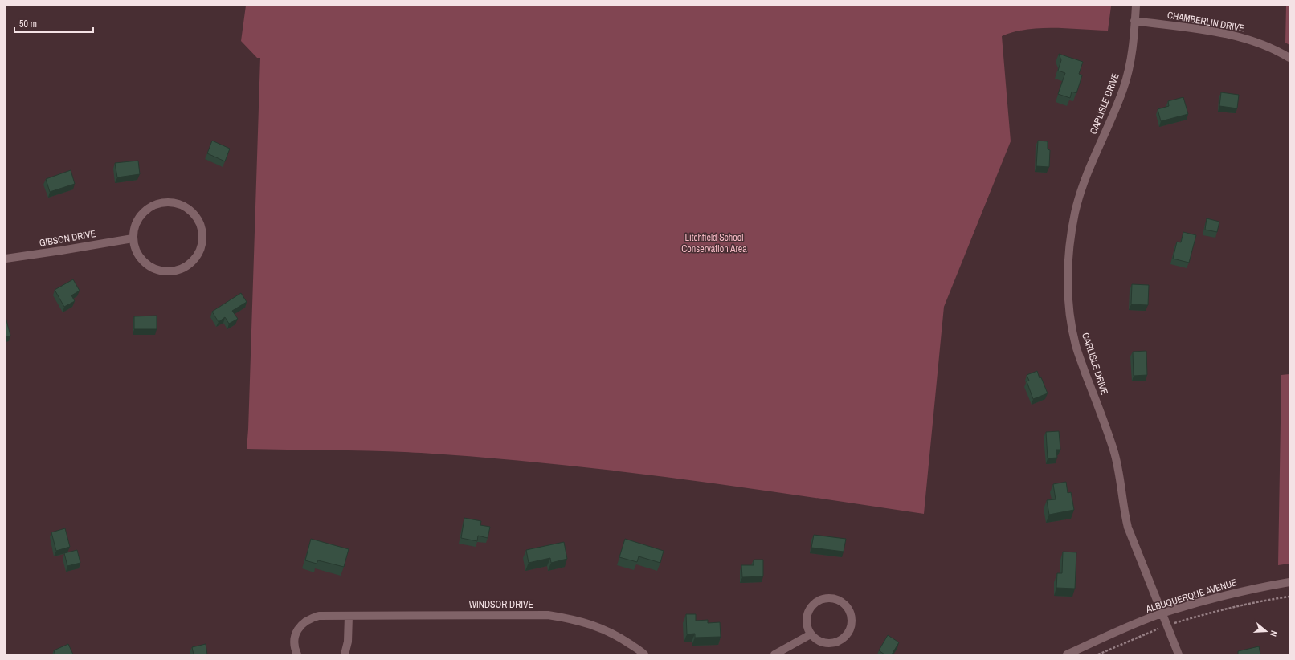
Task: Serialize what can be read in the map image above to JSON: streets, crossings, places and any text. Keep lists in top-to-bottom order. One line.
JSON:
{"streets":{"street":["CHAMBERLIN DRIVE","CARLISLE DRIVE","GIBSON DRIVE","ALBUQUERQUE AVENUE","WINDSOR DRIVE"]},"crossings":[["CHAMBERLIN DRIVE","CARLISLE DRIVE"],["CARLISLE DRIVE","ALBUQUERQUE AVENUE"]],"parks":["Litchfield School Conservation Area"],"scale_bar":"50 m","north":"right"}
